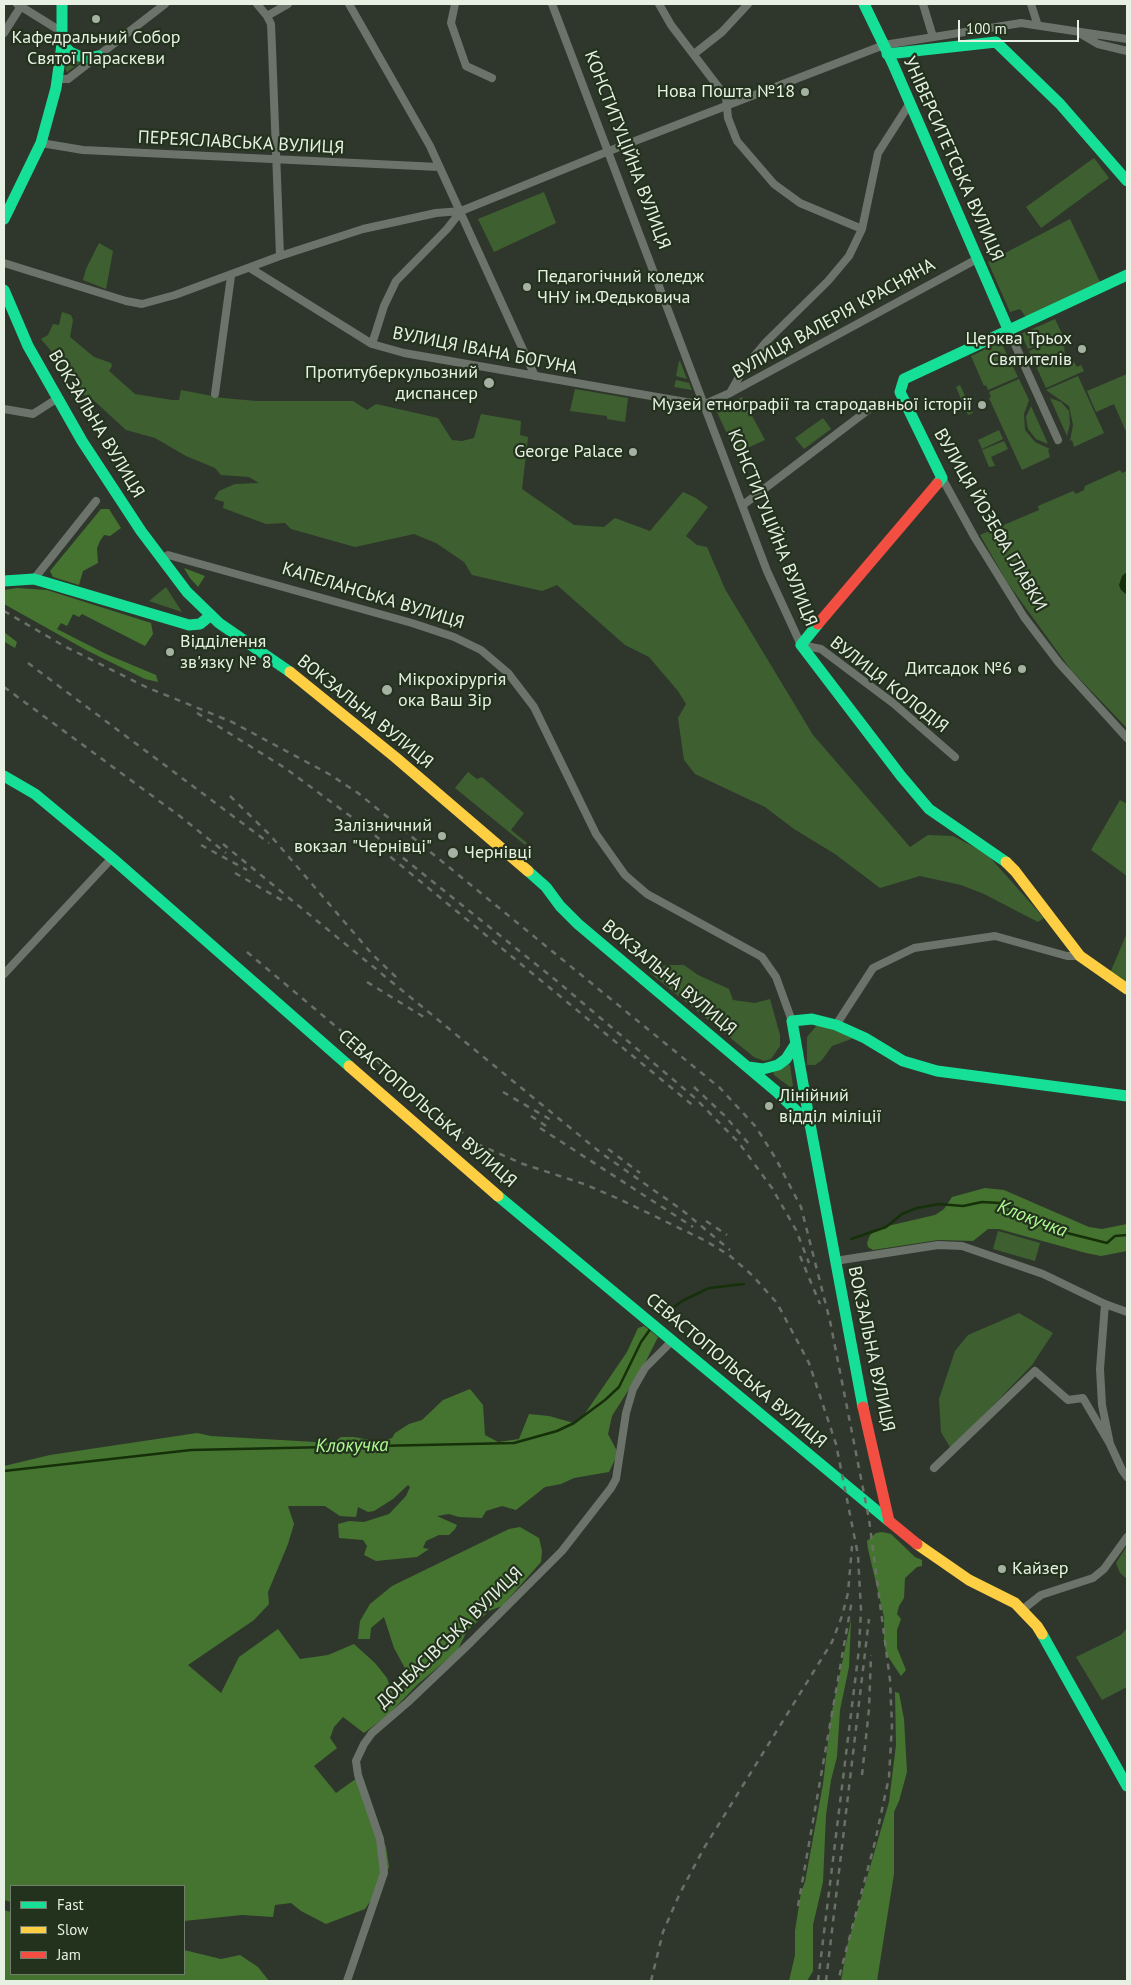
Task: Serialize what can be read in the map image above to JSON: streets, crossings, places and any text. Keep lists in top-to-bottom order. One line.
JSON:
{"streets":{"street":["ПЕРЕЯСЛАВСЬКА ВУЛИЦЯ","КОНСТИТУЦІЙНА ВУЛИЦЯ","УНІВЕРСИТЕТСЬКА ВУЛИЦЯ","ВУЛИЦЯ ВАЛЕРІЯ КРАСНЯНА","ВУЛИЦЯ ІВАНА БОГУНА","ВОКЗАЛЬНА ВУЛИЦЯ","ВУЛИЦЯ ЙОЗЕФА ГЛАВКИ","КАПЕЛАНСЬКА ВУЛИЦЯ","ВУЛИЦЯ КОЛОДІЯ","СЕВАСТОПОЛЬСЬКА ВУЛИЦЯ","ДОНБАСІВСЬКА ВУЛИЦЯ"]},"crossings":[["КОНСТИТУЦІЙНА ВУЛИЦЯ","ВУЛИЦЯ ВАЛЕРІЯ КРАСНЯНА"],["КОНСТИТУЦІЙНА ВУЛИЦЯ","ВУЛИЦЯ ІВАНА БОГУНА"],["КОНСТИТУЦІЙНА ВУЛИЦЯ","ВУЛИЦЯ КОЛОДІЯ"],["УНІВЕРСИТЕТСЬКА ВУЛИЦЯ","ВУЛИЦЯ ВАЛЕРІЯ КРАСНЯНА"],["УНІВЕРСИТЕТСЬКА ВУЛИЦЯ","ВУЛИЦЯ ЙОЗЕФА ГЛАВКИ"],["ВУЛИЦЯ ВАЛЕРІЯ КРАСНЯНА","ВУЛИЦЯ ІВАНА БОГУНА"],["ВОКЗАЛЬНА ВУЛИЦЯ","КАПЕЛАНСЬКА ВУЛИЦЯ"],["ВОКЗАЛЬНА ВУЛИЦЯ","СЕВАСТОПОЛЬСЬКА ВУЛИЦЯ"],["СЕВАСТОПОЛЬСЬКА ВУЛИЦЯ","ДОНБАСІВСЬКА ВУЛИЦЯ"]],"water":["Клокучка"],"places":["Кафедральний Собор Святої Параскеви","Нова Пошта №18","Педагогічний коледж ЧНУ ім.Федьковича","Церква Трьох Святителів","Протитуберкульозний диспансер","Музей етнографії та стародавньої історії","George Palace","Відділення зв'язку № 8","Дитсадок №6","Мікрохірургія ока Ваш Зір","Залізничний вокзал \"Чернівці\"","Чернівці","Лінійний відділ міліції","Кайзер"],"legend":["Fast","Slow","Jam"],"scale_bar":"100 m"}
